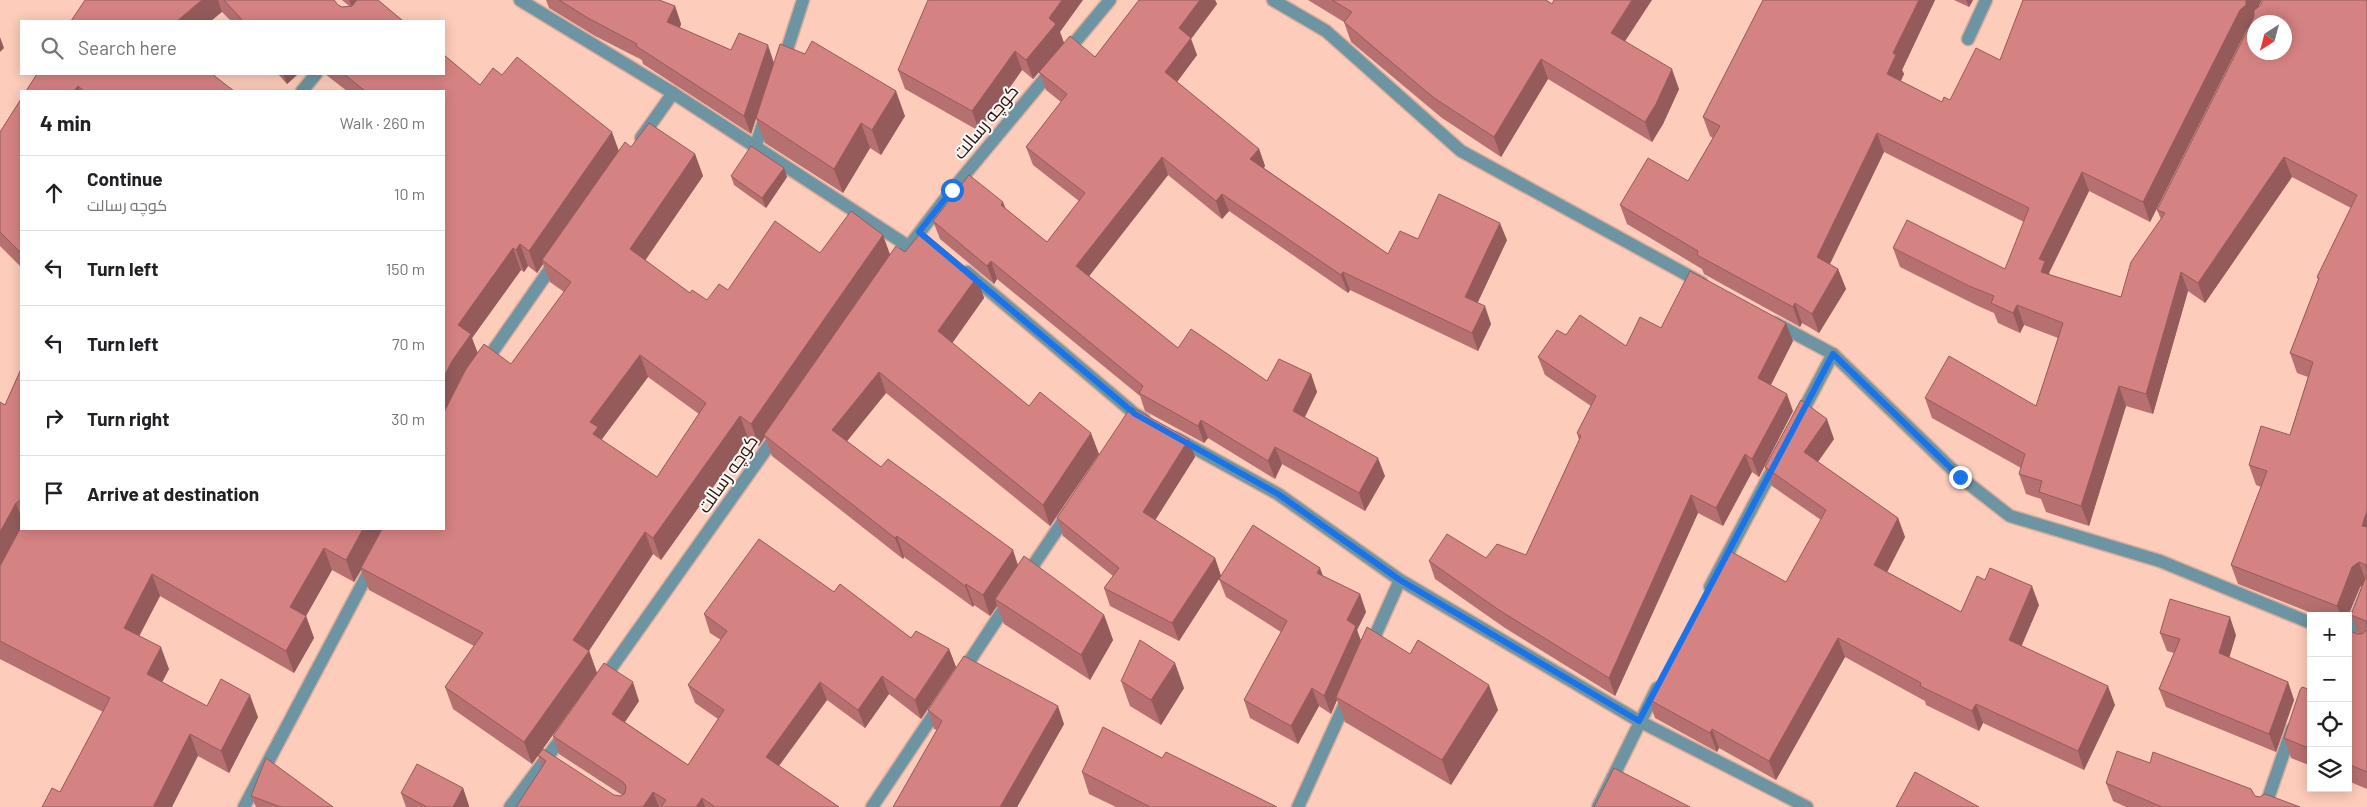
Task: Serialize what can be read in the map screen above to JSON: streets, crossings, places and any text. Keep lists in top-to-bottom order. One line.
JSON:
{"streets":{"street":["کوچه رسالت"]},"north":"bottom left","page":{"search":"Search here","heading":["4 min","Walk · 260 m"],"list":[["Continue","کوچه رسالت","10 m"],["Turn left","150 m"],["Turn left","70 m"],["Turn right","30 m"],"Arrive at destination"],"map_buttons":["+","−"]}}
